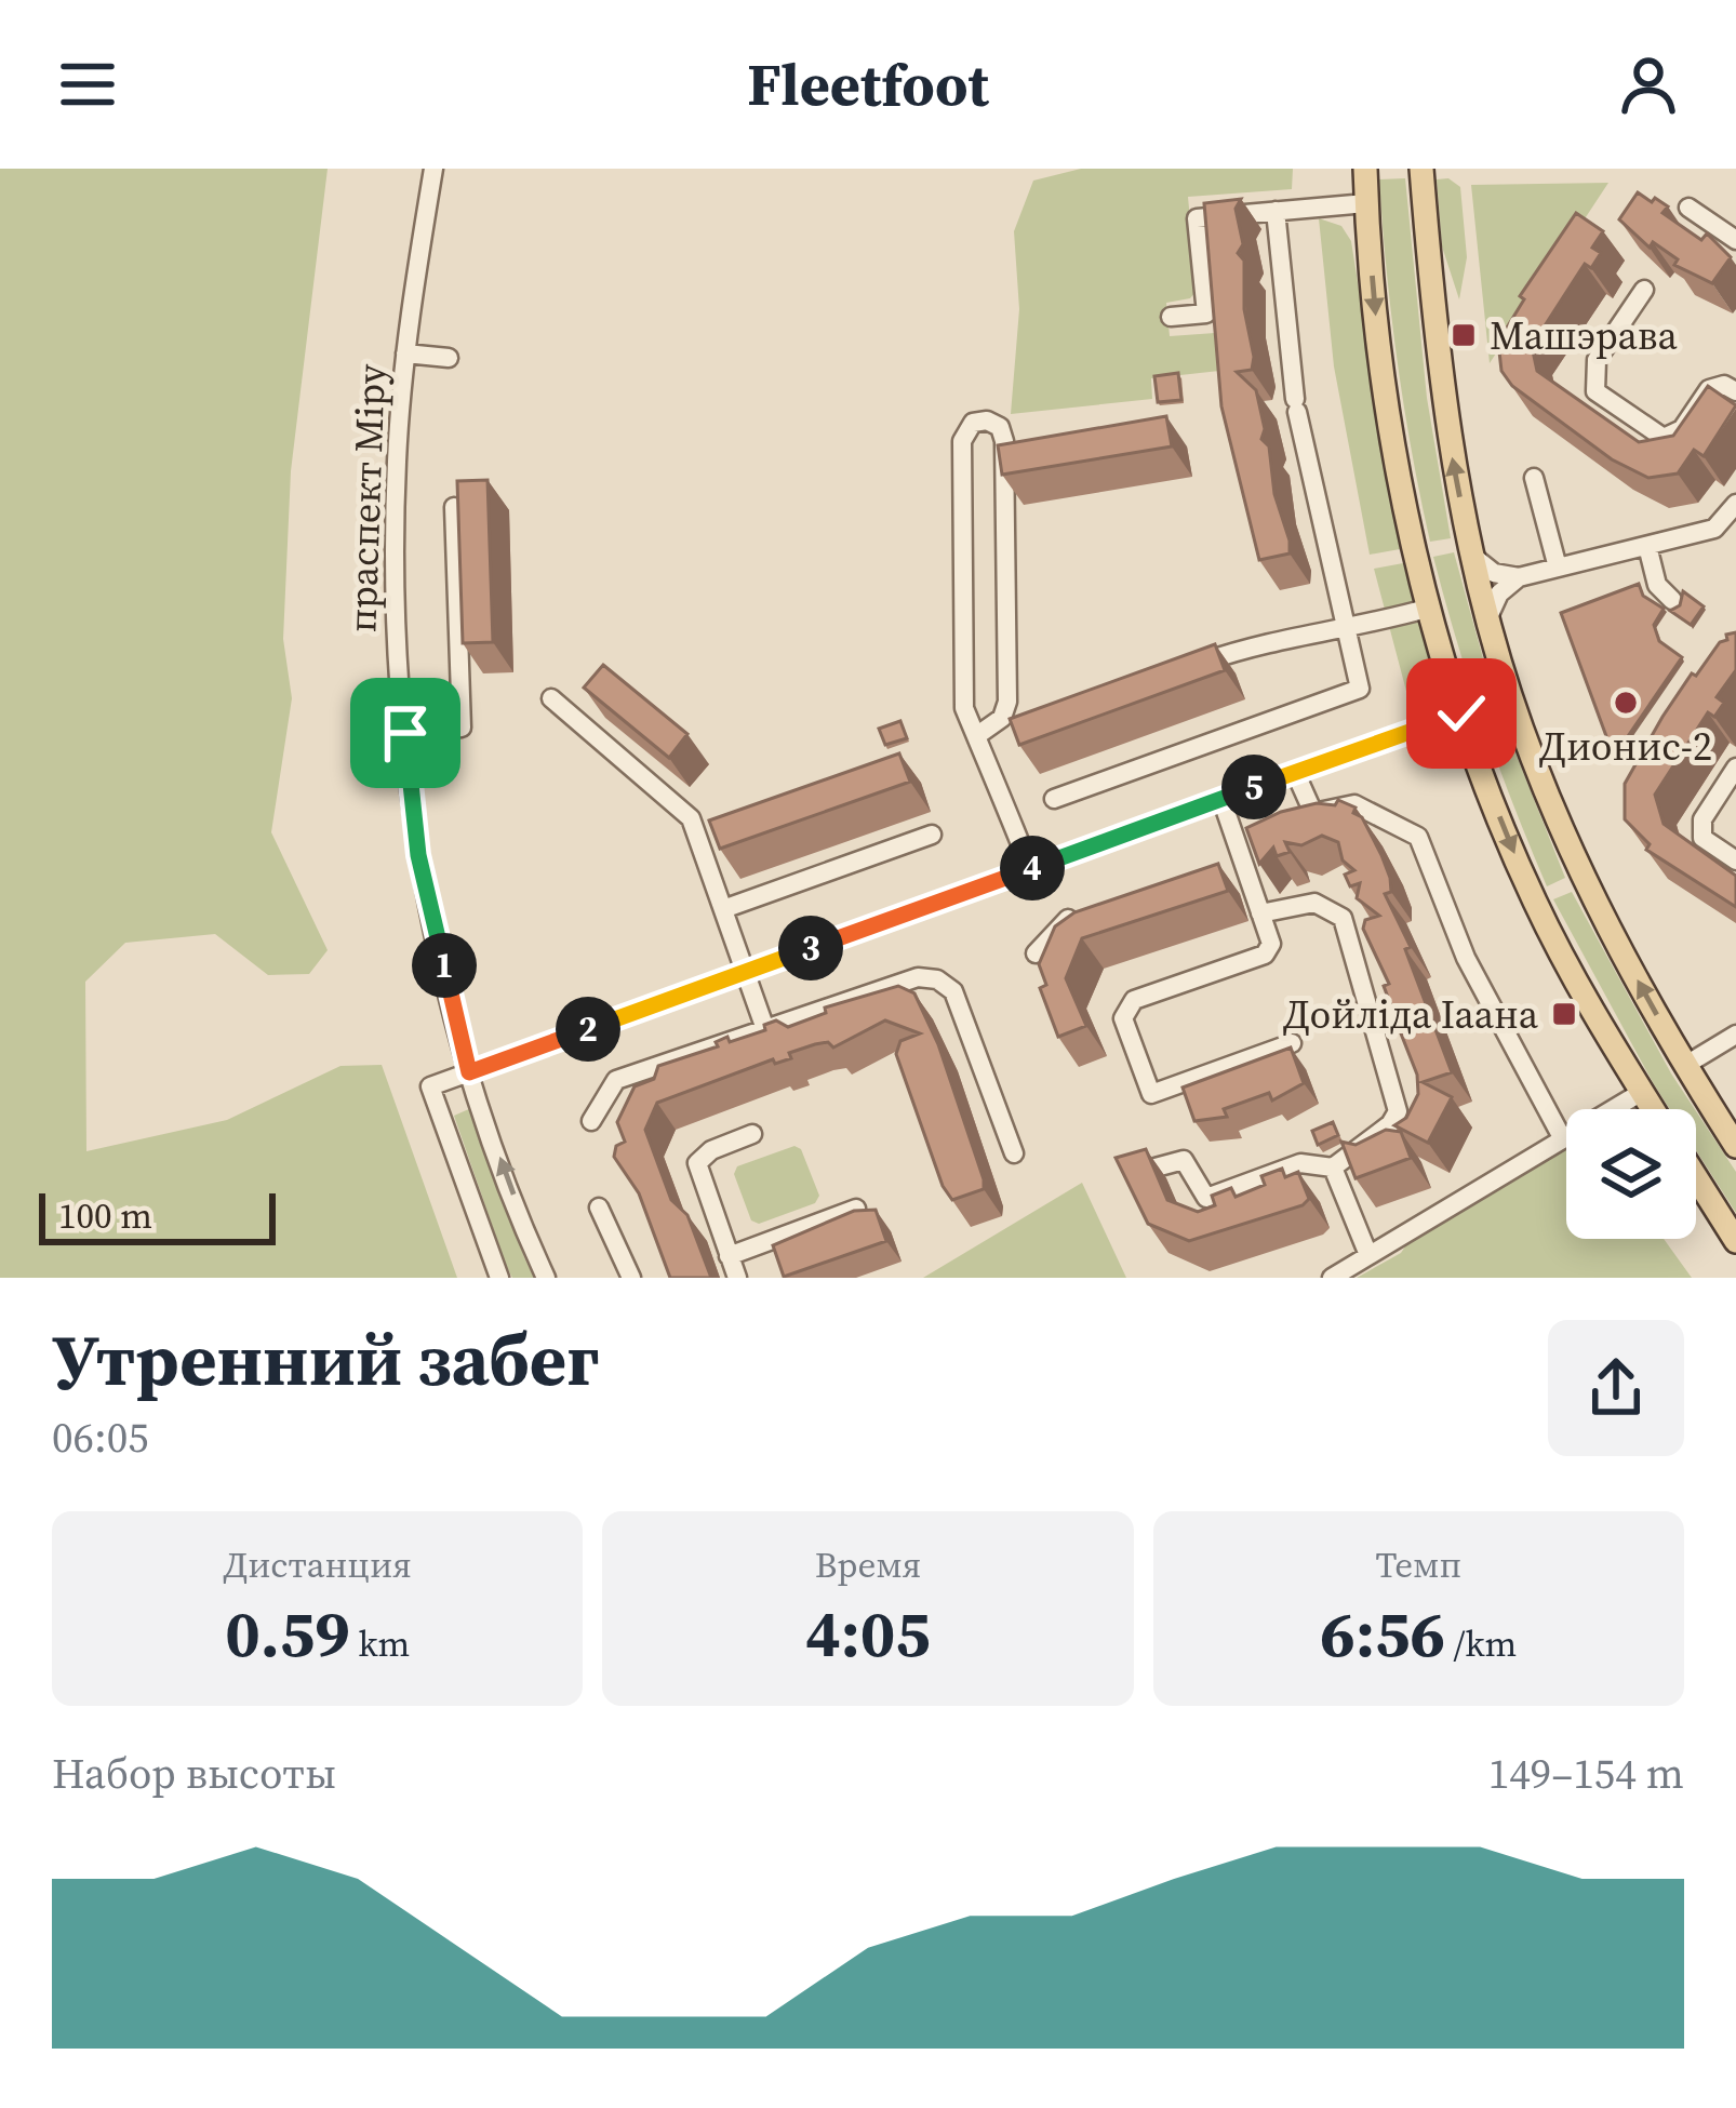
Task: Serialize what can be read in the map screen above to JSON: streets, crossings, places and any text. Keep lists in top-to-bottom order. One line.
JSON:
{"streets":{"street":["праспект Міру"]},"places":{"transit":["Машэрава","Дойліда Іаана"],"other":["Дионис-2"]},"scale_bar":"100 m","page":{"header":"Fleetfoot","pins":["5","4","3","1","2"],"scale":"100 m","heading":["Утренний забег","06:05"],"stats":[["Дистанция","0.59 km"],["Время","4:05"],["Темп","6:56 /km"]],"chart":["Набор высоты","149–154 m"]}}
